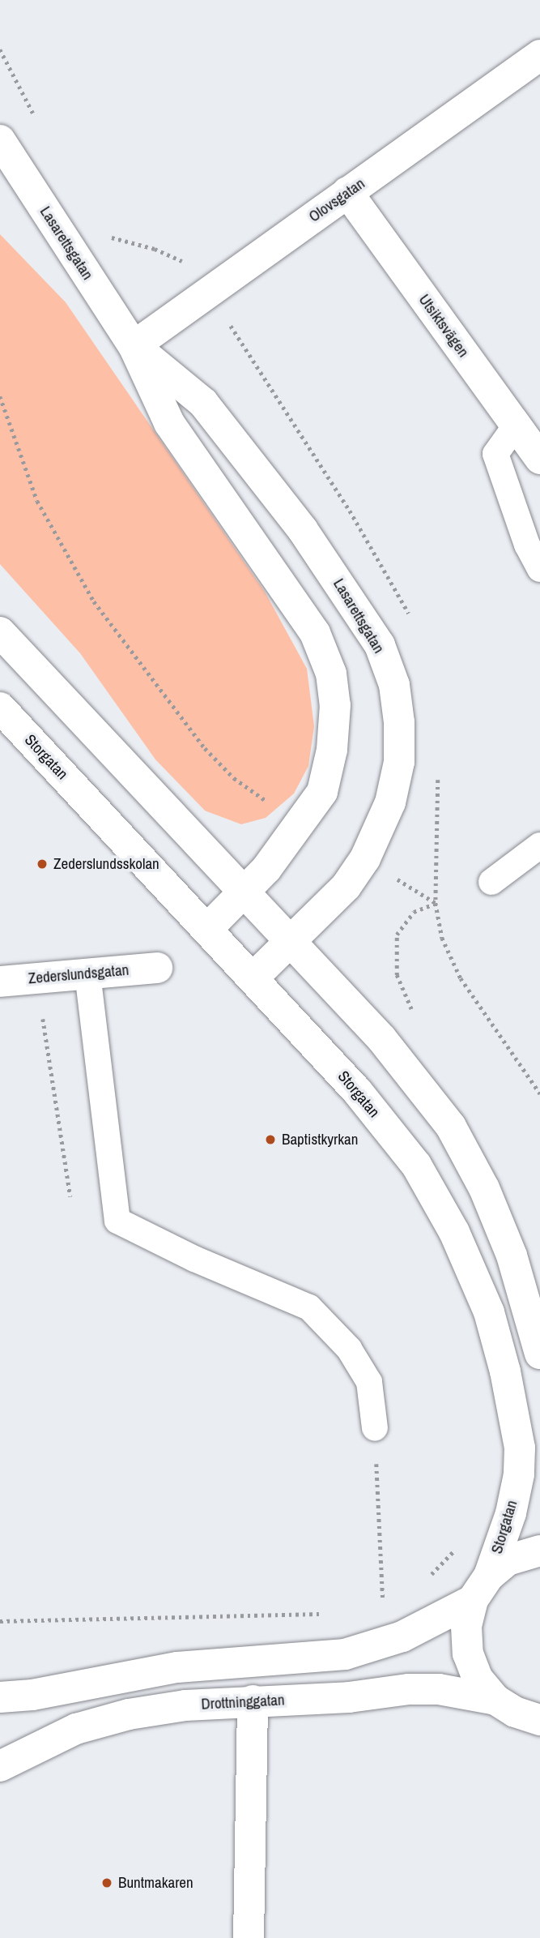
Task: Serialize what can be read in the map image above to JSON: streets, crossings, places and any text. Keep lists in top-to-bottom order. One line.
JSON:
{"streets":{"street":["Olovsgatan","Lasarettsgatan","Utsiktsvägen","Storgatan","Zederslundsgatan","Drottninggatan"]},"crossings":[["Olovsgatan","Lasarettsgatan"],["Olovsgatan","Utsiktsvägen"],["Lasarettsgatan","Storgatan"],["Storgatan","Drottninggatan"]],"places":["Zederslundsskolan","Baptistkyrkan","Buntmakaren"]}
